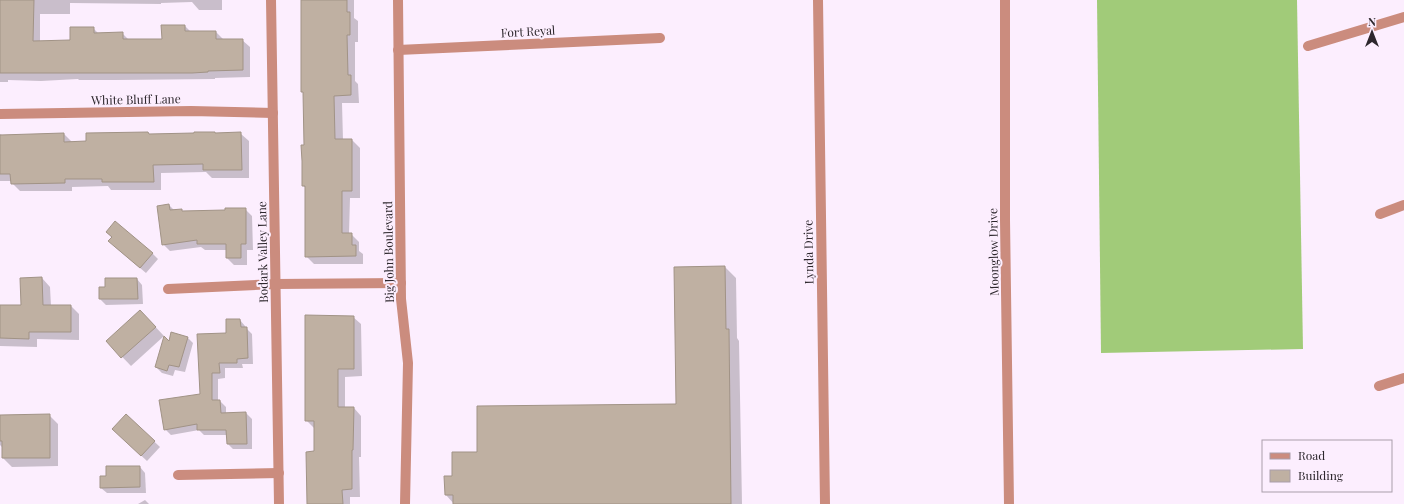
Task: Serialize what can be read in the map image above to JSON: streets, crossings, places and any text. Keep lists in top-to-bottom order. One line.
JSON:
{"streets":{"street":["Fort Reyal","White Bluff Lane","Bodark Valley Lane","Big John Boulevard","Lynda Drive","Moonglow Drive"]},"crossings":[["Fort Reyal","Big John Boulevard"],["White Bluff Lane","Bodark Valley Lane"]],"legend":["Road","Building"],"north":"top"}
